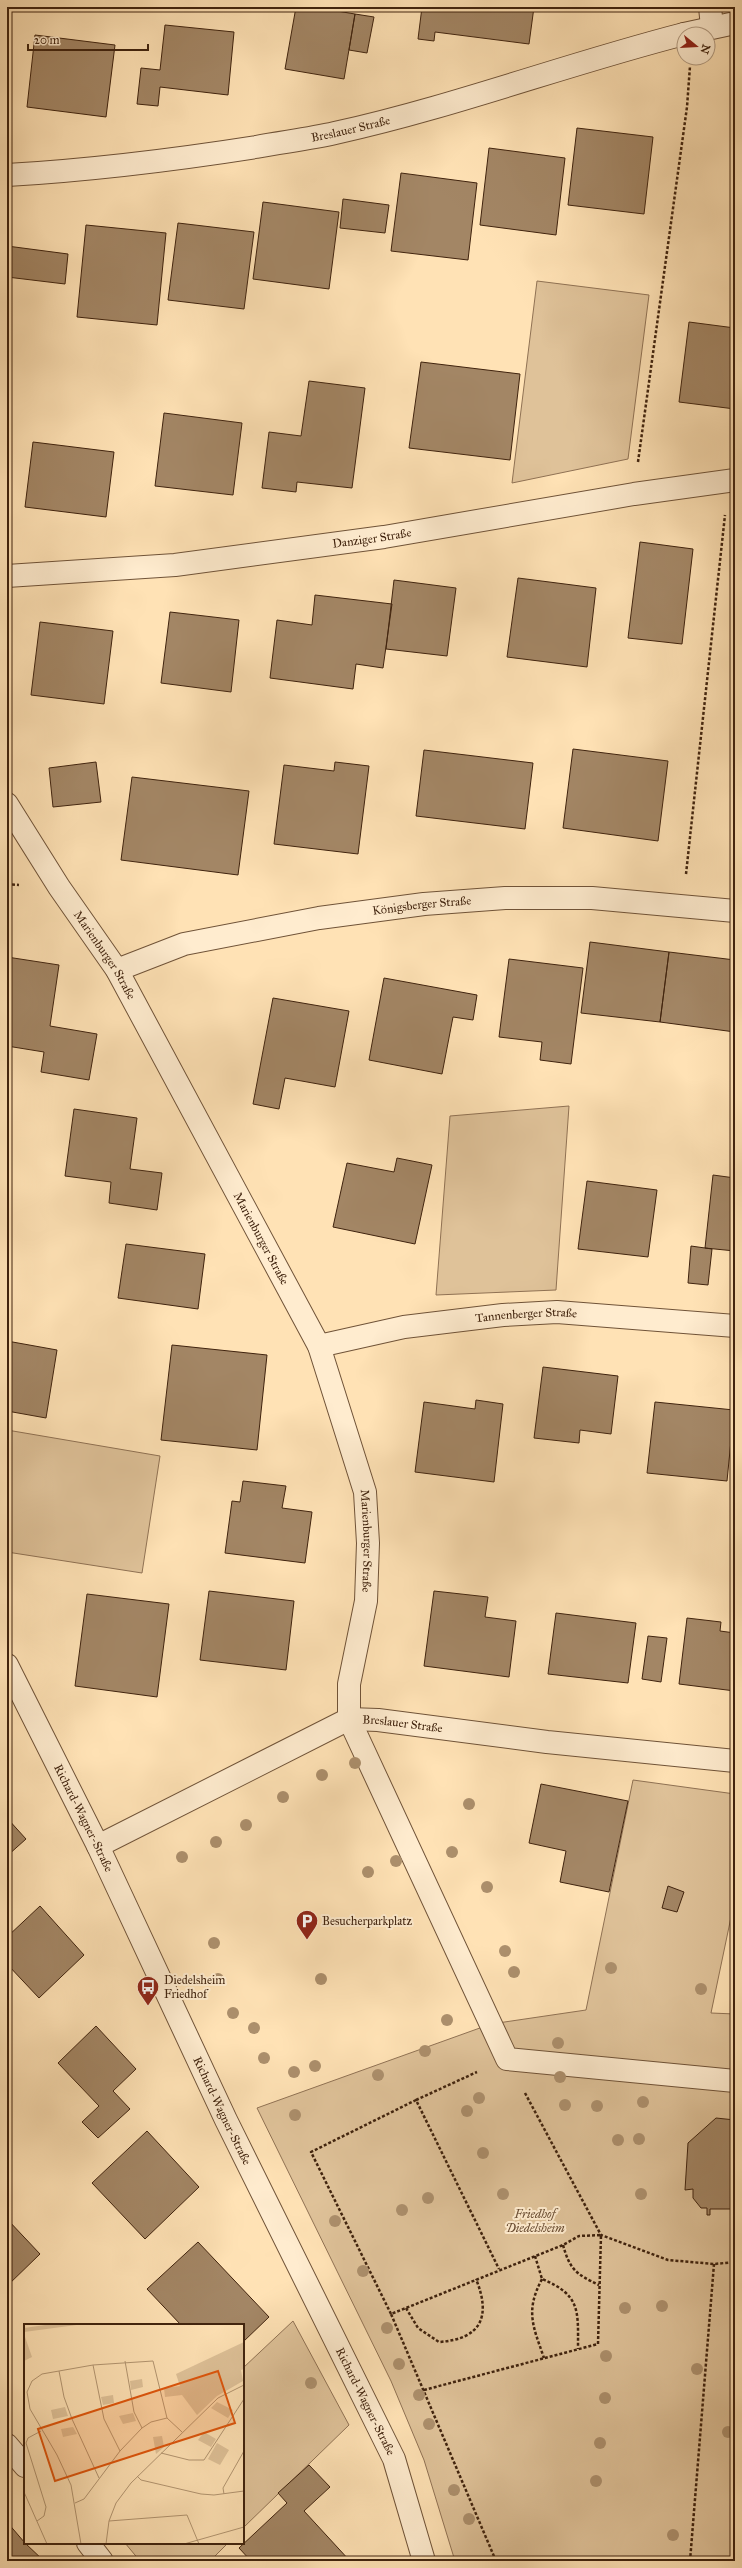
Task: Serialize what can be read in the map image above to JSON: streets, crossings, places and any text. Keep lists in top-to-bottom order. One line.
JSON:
{"streets":{"street":["Breslauer Straße","Danziger Straße","Königsberger Straße","Marienburger Straße","Tannenberger Straße","Richard-Wagner-Straße"]},"crossings":[["Breslauer Straße","Marienburger Straße"],["Breslauer Straße","Richard-Wagner-Straße"],["Königsberger Straße","Marienburger Straße"],["Marienburger Straße","Tannenberger Straße"]],"parks":["Friedhof Diedelsheim"],"places":{"parking":["Besucherparkplatz"],"bus stop":["Diedelsheim Friedhof"]},"scale_bar":"20 m","north":"right"}
